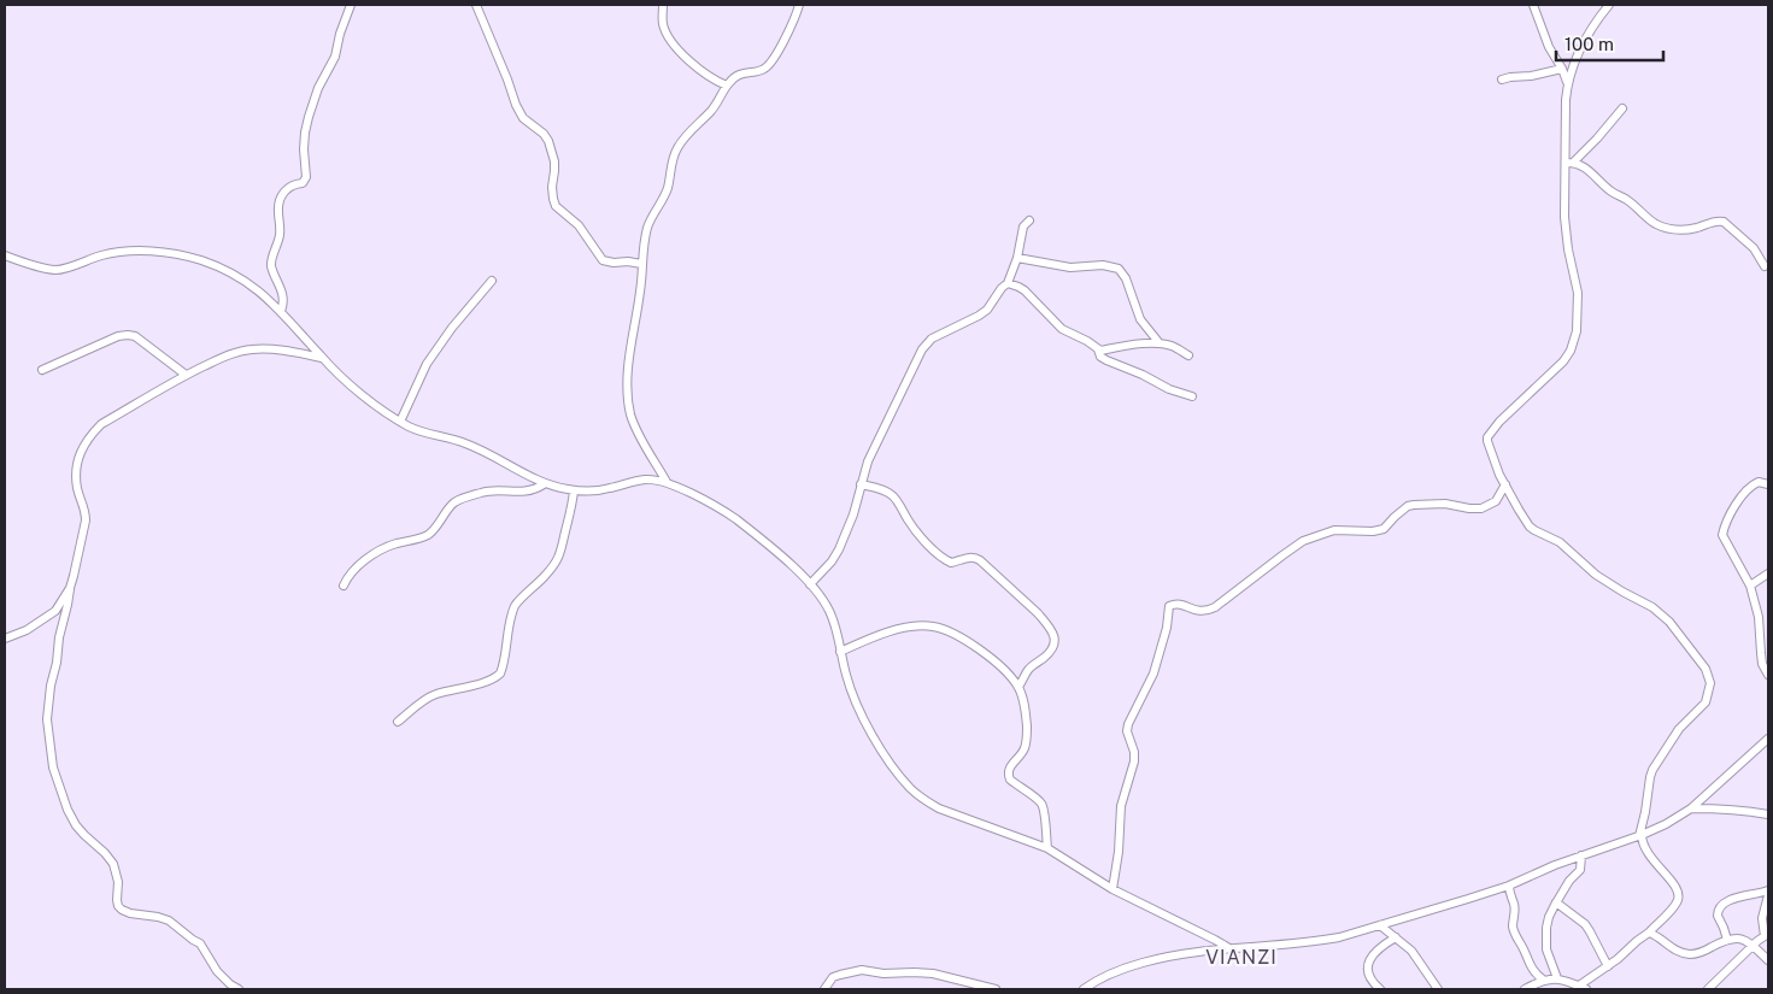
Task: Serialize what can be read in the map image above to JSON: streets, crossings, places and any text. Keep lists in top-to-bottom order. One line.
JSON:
{"districts":["VIANZI"],"scale_bar":"100 m"}
